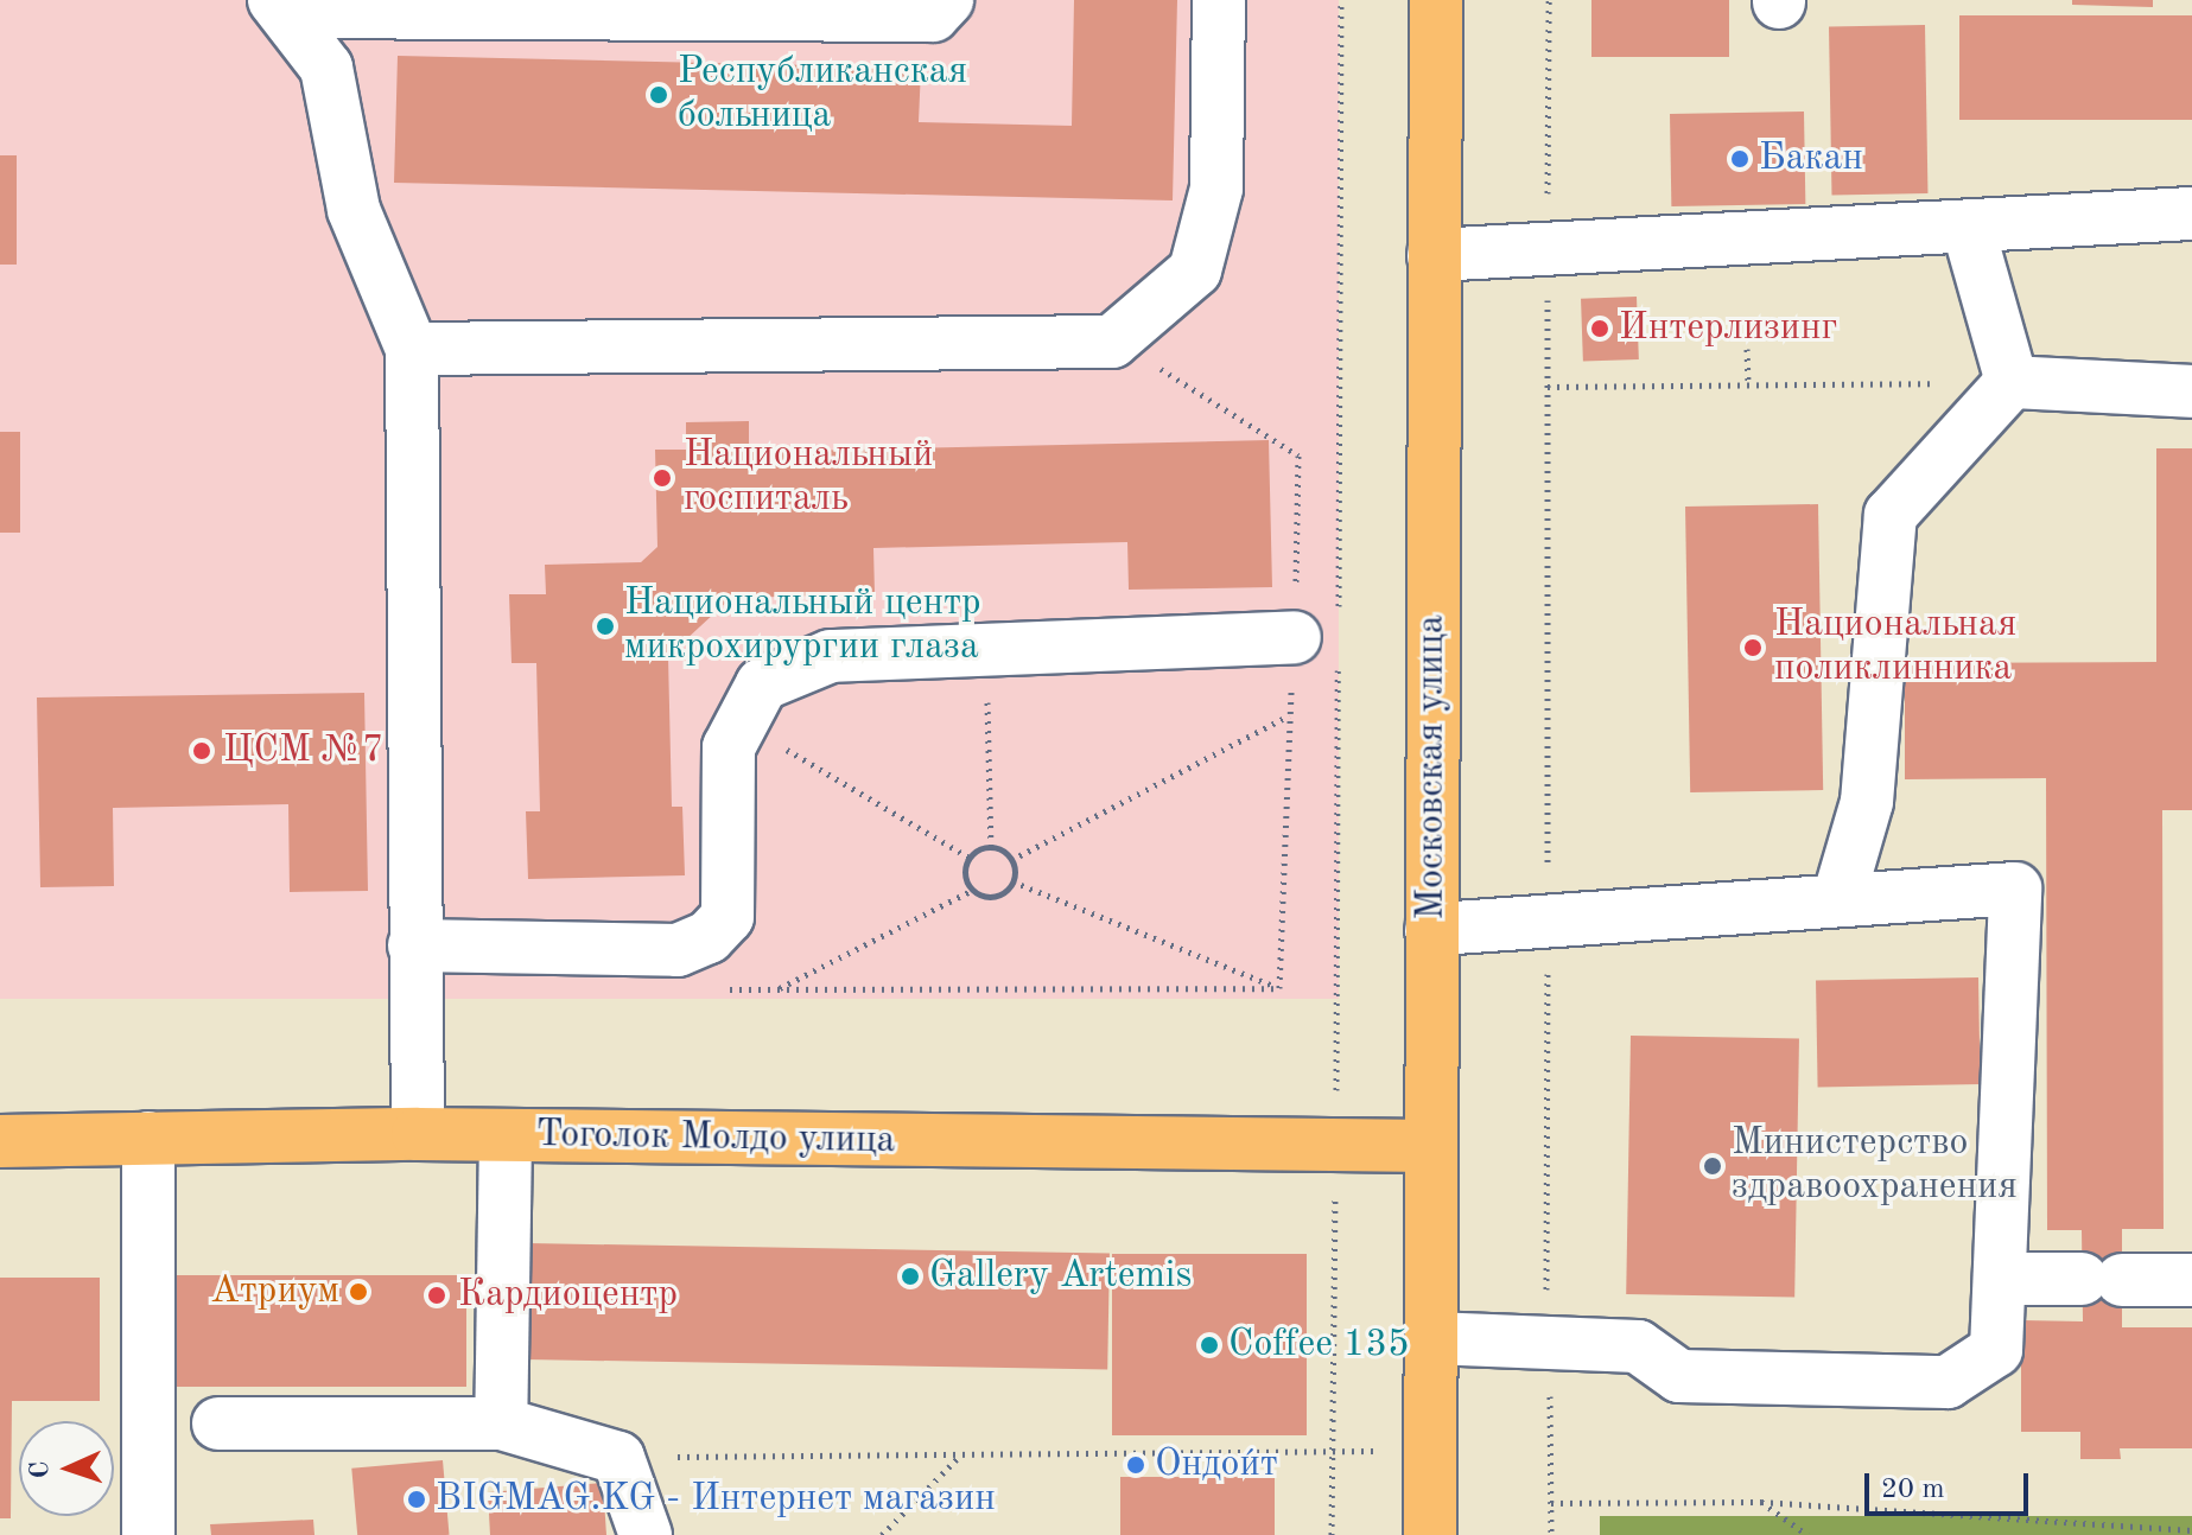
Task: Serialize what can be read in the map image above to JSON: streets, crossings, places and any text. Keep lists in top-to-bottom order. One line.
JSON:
{"streets":{"main road":["Московская улица","Тоголок Молдо улица"]},"crossings":[["Московская улица","Тоголок Молдо улица"]],"places":["Республиканская больница","Бакан","Интерлизинг","Национальный госпиталь","Национальный центр микрохирургии глаза","Национальная поликлинника","ЦСМ №7","Министерство здравоохранения","Gallery Artemis","Атриум","Кардиоцентр","Coffee 135","Ондои́т","BIGMAG.KG - Интернет магазин"],"scale_bar":"20 m","north":"left"}
